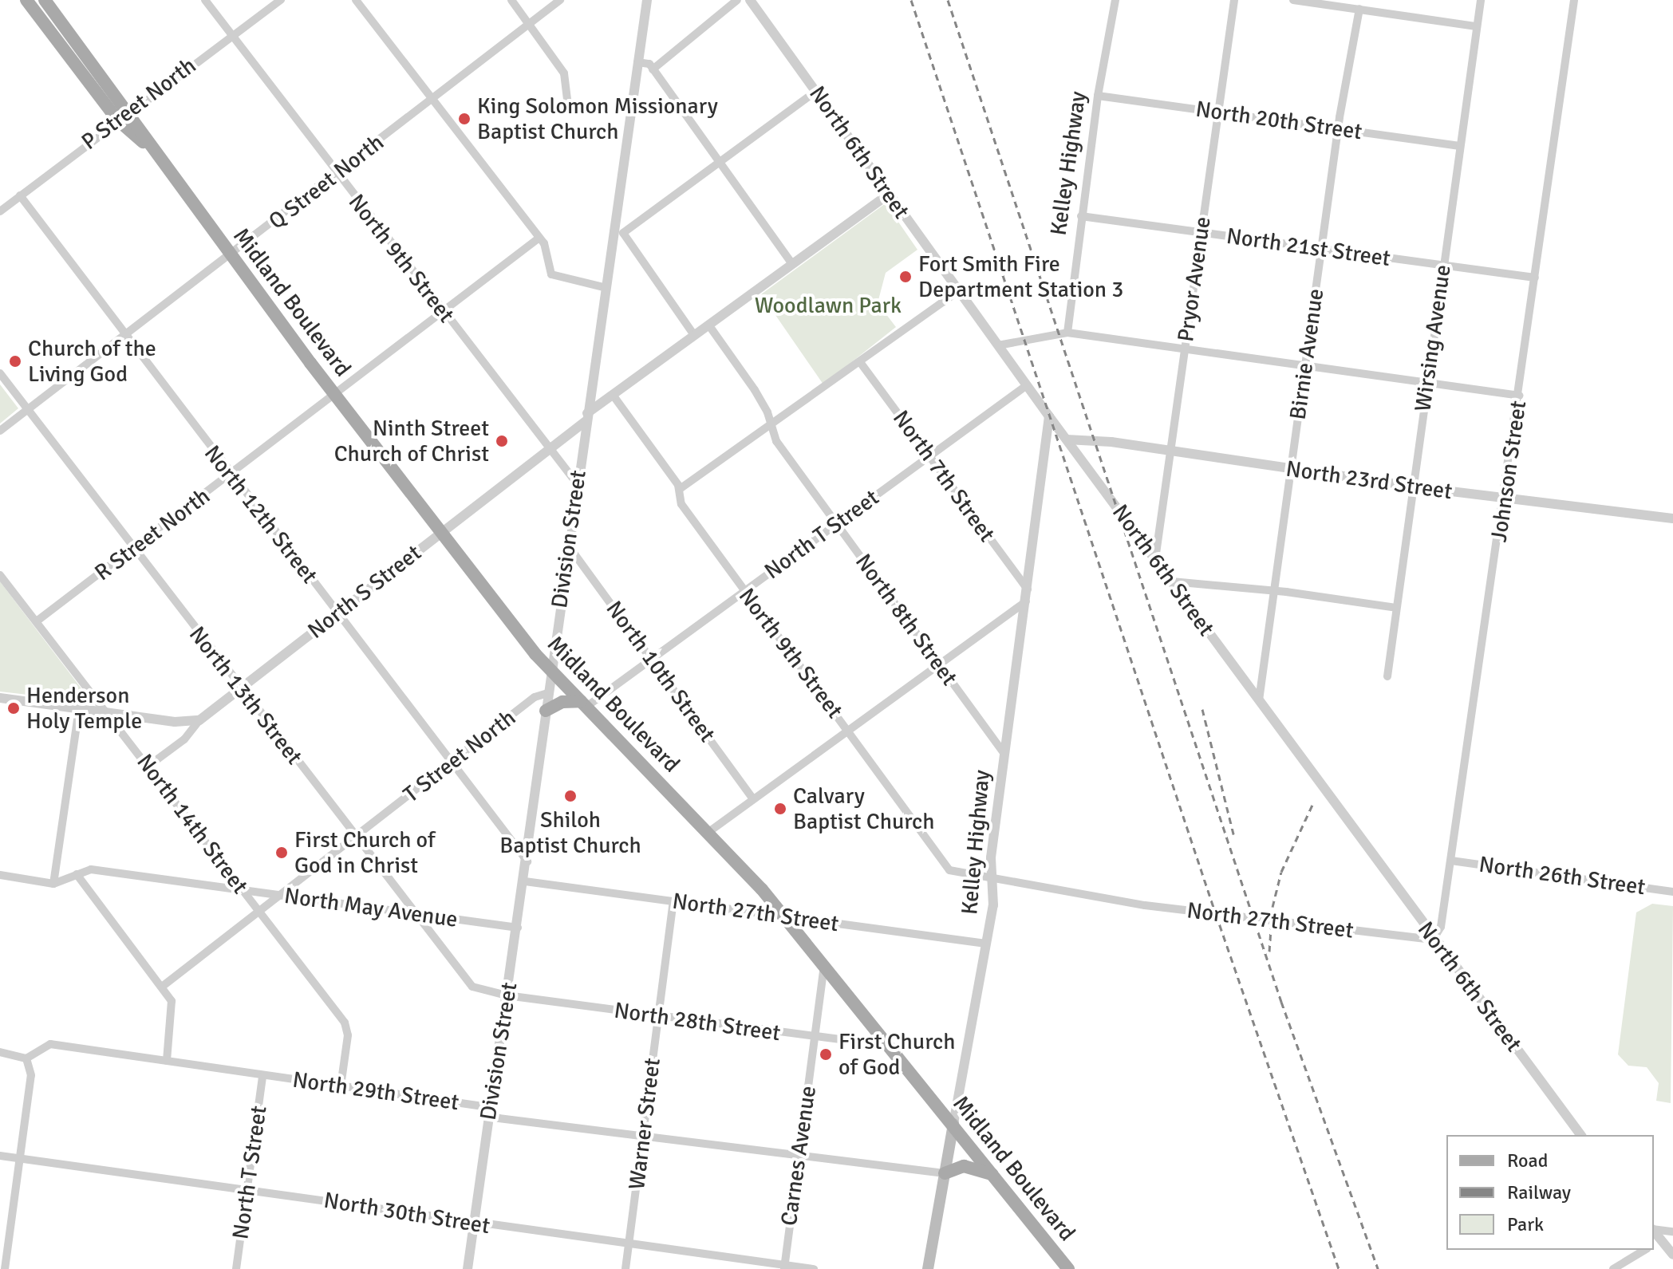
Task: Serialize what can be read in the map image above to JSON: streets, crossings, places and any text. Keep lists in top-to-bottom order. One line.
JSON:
{"streets":{"main road":["Kelley Highway","Midland Boulevard"],"street":["P Street North","North 20th Street","North 6th Street","Q Street North","North 21st Street","North 9th Street","Pryor Avenue","Wirsing Avenue","Birnie Avenue","Johnson Street","North 7th Street","North 23rd Street","North 12th Street","R Street North","North T Street","Division Street","North S Street","North 8th Street","North 10th Street","North 13th Street","T Street North","North 14th Street","North 26th Street","North May Avenue","North 27th Street","North 28th Street","North 29th Street","Warner Street","Carnes Avenue","North 30th Street"]},"crossings":[["P Street North","North 9th Street"],["P Street North","Midland Boulevard"],["P Street North","North 12th Street"],["North 20th Street","Kelley Highway"],["North 20th Street","Pryor Avenue"],["North 20th Street","Wirsing Avenue"],["North 20th Street","Birnie Avenue"],["North 6th Street","Kelley Highway"],["North 6th Street","Pryor Avenue"],["North 6th Street","Birnie Avenue"],["North 6th Street","Johnson Street"],["North 6th Street","North 23rd Street"],["North 6th Street","North T Street"],["North 6th Street","North S Street"],["North 6th Street","North 27th Street"],["Kelley Highway","North 21st Street"],["Kelley Highway","North 9th Street"],["Kelley Highway","Midland Boulevard"],["Kelley Highway","North 7th Street"],["Kelley Highway","North 8th Street"],["Kelley Highway","North 27th Street"],["Kelley Highway","North 29th Street"],["Q Street North","North 9th Street"],["Q Street North","Midland Boulevard"],["Q Street North","North 12th Street"],["Q Street North","North 13th Street"],["North 21st Street","Pryor Avenue"],["North 21st Street","Wirsing Avenue"],["North 21st Street","Birnie Avenue"],["North 21st Street","Johnson Street"],["North 9th Street","R Street North"],["North 9th Street","North T Street"],["North 9th Street","Division Street"],["North 9th Street","North S Street"],["North 9th Street","North 27th Street"],["Pryor Avenue","North 23rd Street"],["Midland Boulevard","R Street North"],["Midland Boulevard","North T Street"],["Midland Boulevard","Division Street"],["Midland Boulevard","North S Street"],["Midland Boulevard","North 27th Street"],["Midland Boulevard","North 28th Street"],["Midland Boulevard","Carnes Avenue"],["Wirsing Avenue","North 23rd Street"],["Birnie Avenue","North 23rd Street"],["Johnson Street","North 23rd Street"],["Johnson Street","North 26th Street"],["Johnson Street","North 27th Street"],["North 7th Street","North T Street"],["North 12th Street","R Street North"],["North 12th Street","Division Street"],["North 12th Street","North S Street"],["North 12th Street","T Street North"],["R Street North","North 13th Street"],["R Street North","North 14th Street"],["North T Street","North 8th Street"],["North T Street","North 10th Street"],["North T Street","North 29th Street"],["North T Street","North 30th Street"],["Division Street","North S Street"],["Division Street","North 10th Street"],["Division Street","North 13th Street"],["Division Street","T Street North"],["Division Street","North May Avenue"],["Division Street","North 27th Street"],["Division Street","North 28th Street"],["Division Street","North 29th Street"],["Division Street","North 30th Street"],["North S Street","North 8th Street"],["North S Street","North 13th Street"],["North S Street","North 14th Street"],["North 13th Street","T Street North"],["North 13th Street","North May Avenue"],["North 13th Street","North 28th Street"],["T Street North","North 14th Street"],["T Street North","North May Avenue"],["North 14th Street","North May Avenue"],["North 14th Street","North 29th Street"],["North 27th Street","Warner Street"],["North 28th Street","Warner Street"],["North 28th Street","Carnes Avenue"],["North 29th Street","Warner Street"],["North 29th Street","Carnes Avenue"],["Warner Street","North 30th Street"],["Carnes Avenue","North 30th Street"]],"parks":["Woodlawn Park"],"places":["King Solomon Missionary Baptist Church","Fort Smith Fire Department Station 3","Church of the Living God","Ninth Street Church of Christ","Henderson Holy Temple","Shiloh Baptist Church","Calvary Baptist Church","First Church of God in Christ","First Church of God"],"legend":["Road","Railway","Park"]}
